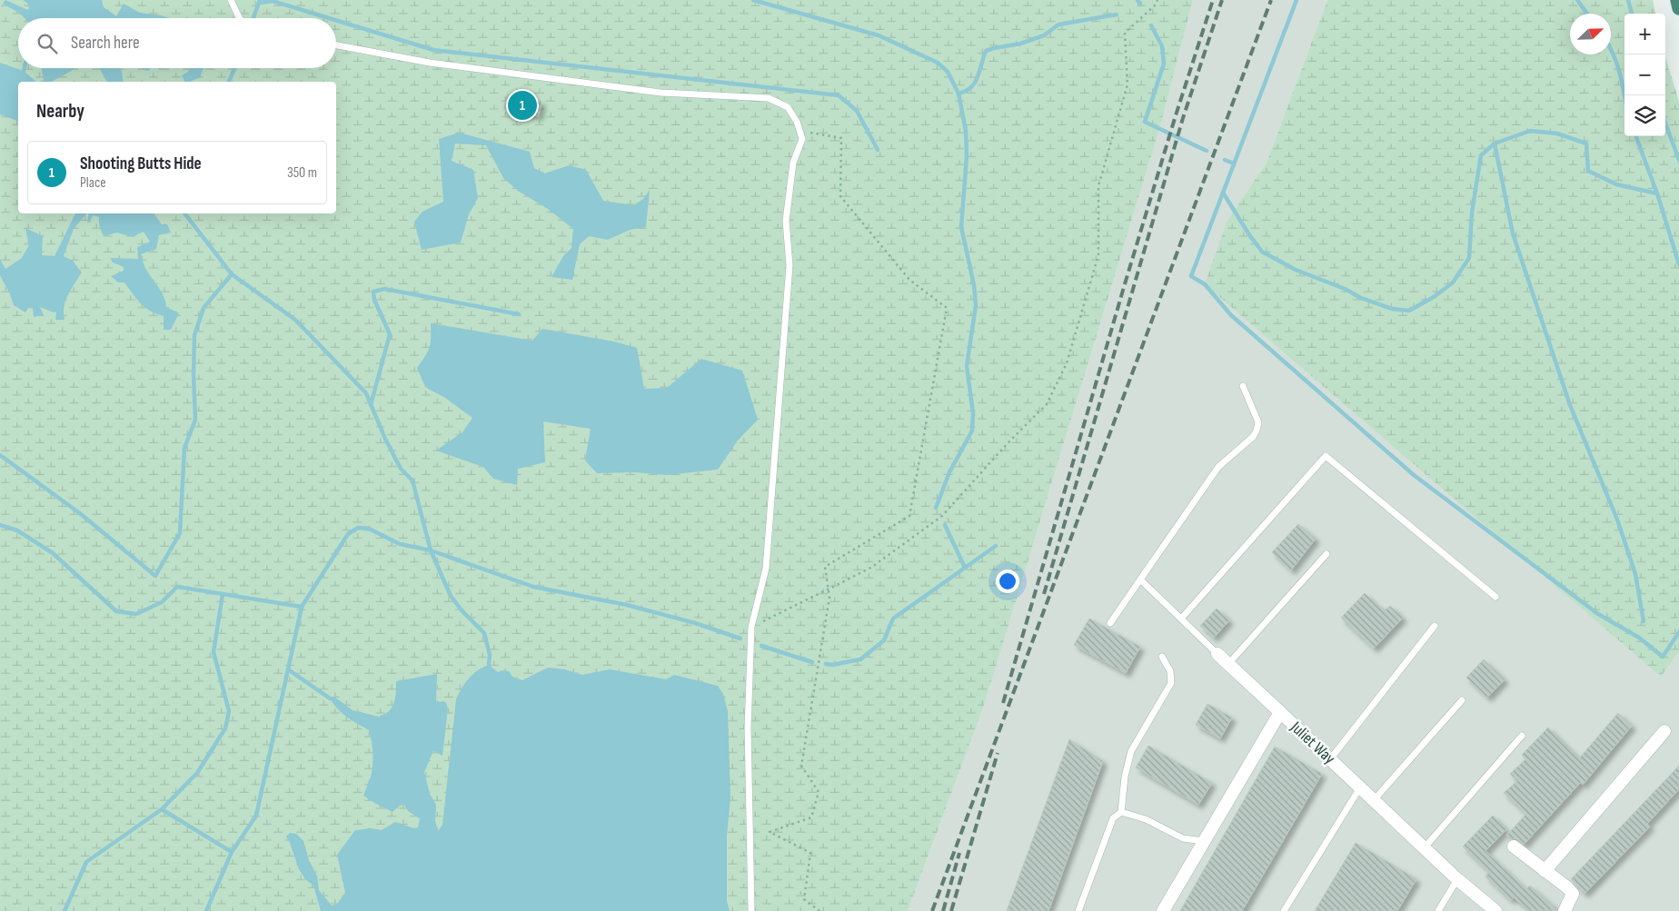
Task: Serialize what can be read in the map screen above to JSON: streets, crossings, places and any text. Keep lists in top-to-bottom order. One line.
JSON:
{"streets":{"street":["Juliet Way"]},"north":"top right","page":{"map_buttons":["+","−"],"search":"Search here","heading":"Nearby","pins":"1","list":[{"mark":"1","name":"Shooting Butts Hide","note":"Place","value":"350 m"}]}}
